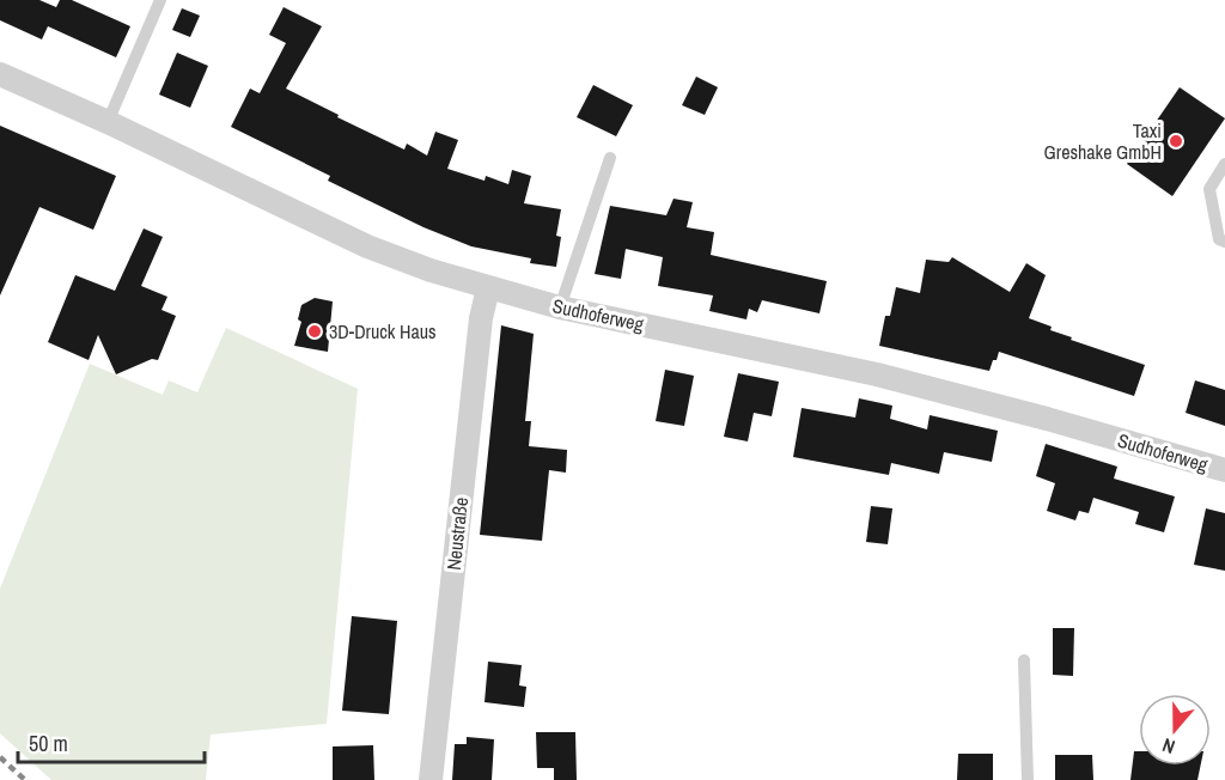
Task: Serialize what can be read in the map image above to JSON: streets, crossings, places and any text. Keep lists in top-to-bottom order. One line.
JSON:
{"streets":{"street":["Sudhoferweg","Neustraße"]},"crossings":[["Sudhoferweg","Neustraße"]],"places":["Taxi Greshake GmbH","3D-Druck Haus"],"scale_bar":"50 m","north":"bottom"}
